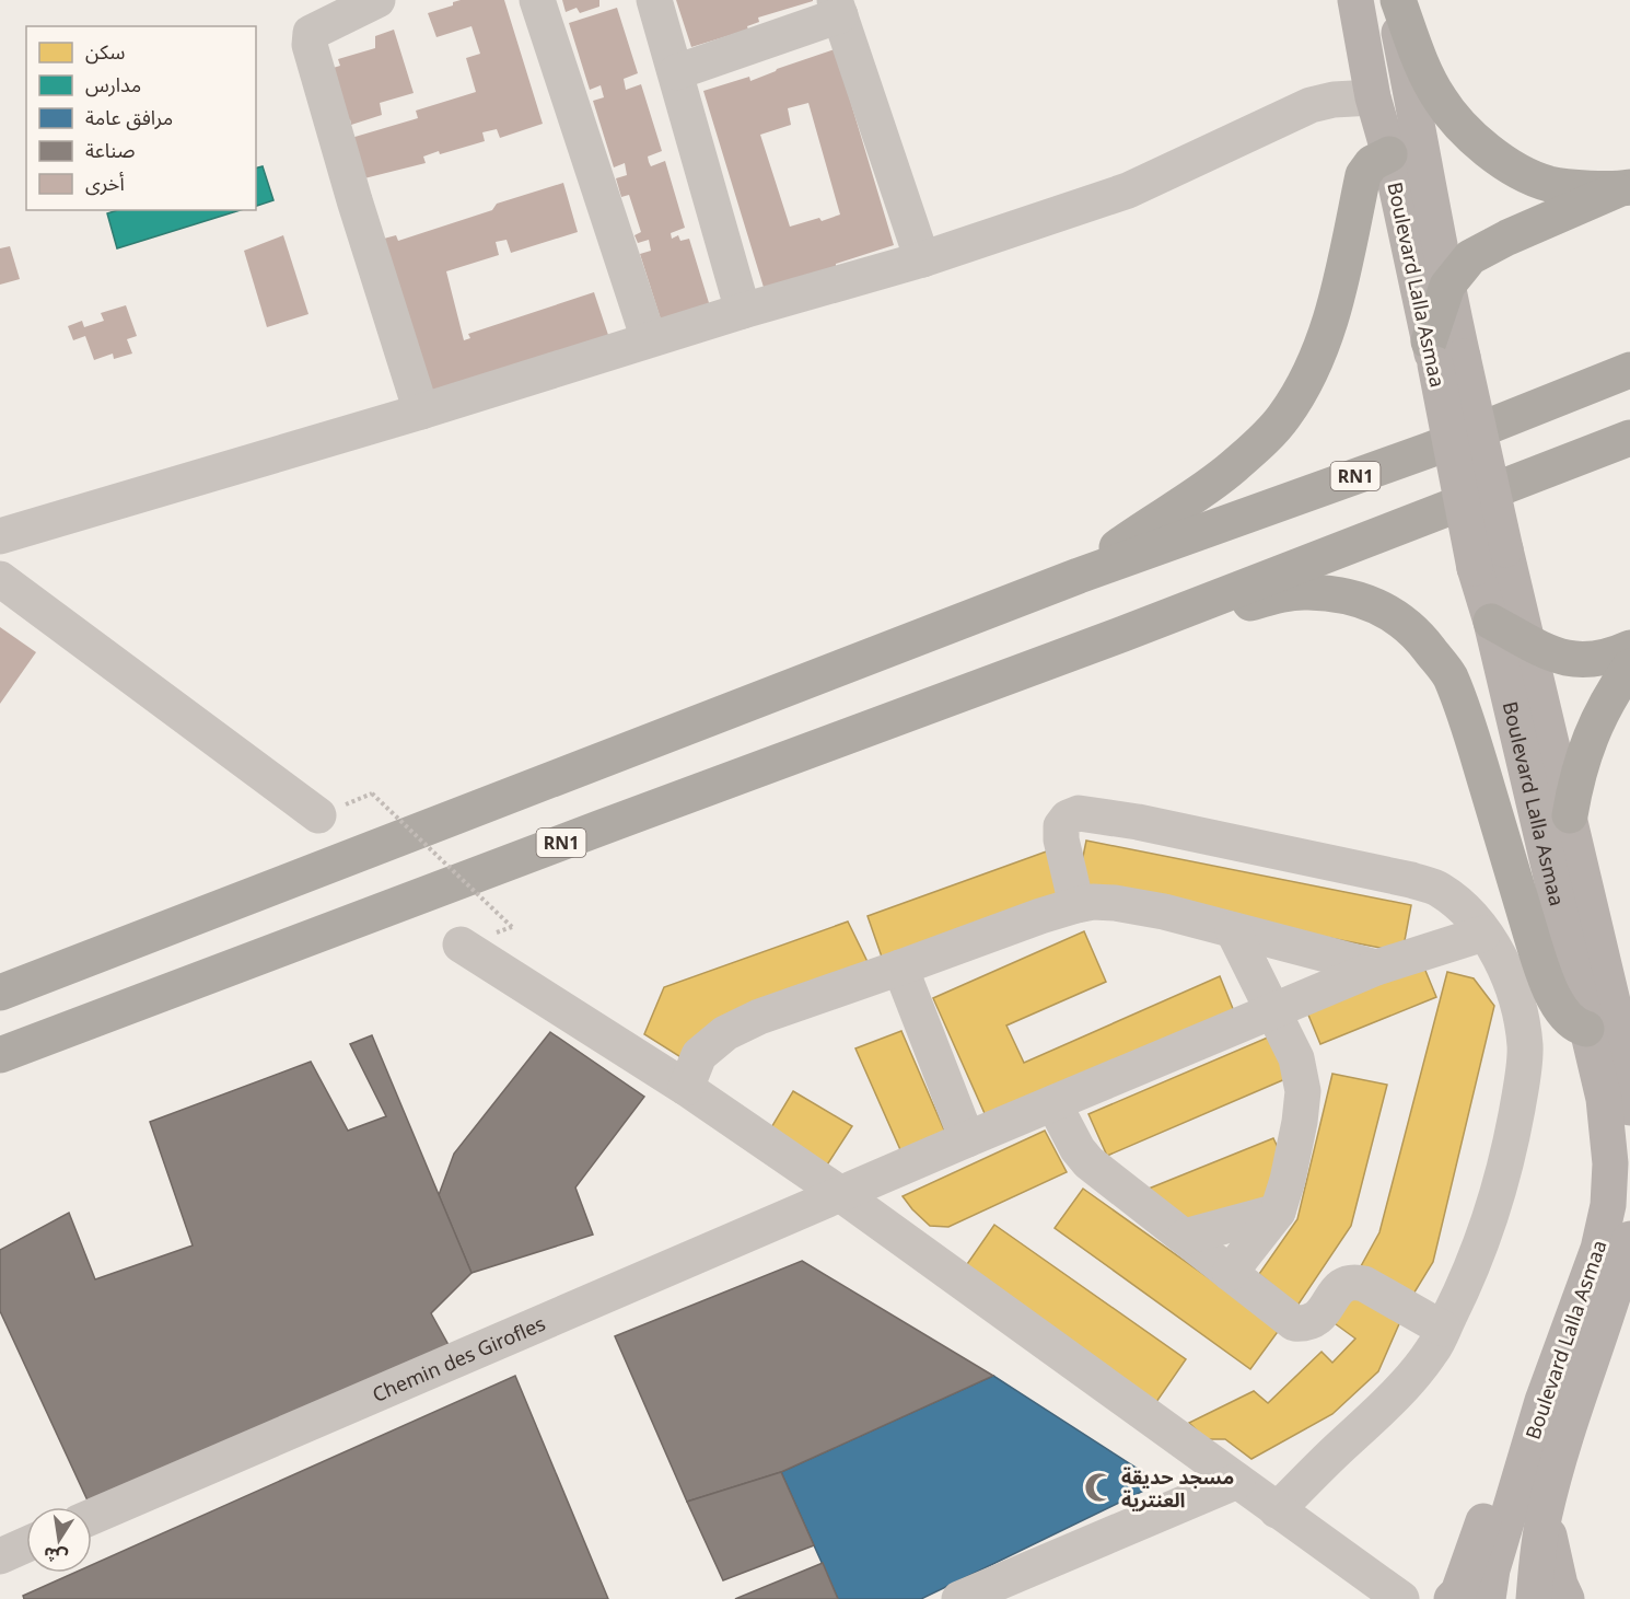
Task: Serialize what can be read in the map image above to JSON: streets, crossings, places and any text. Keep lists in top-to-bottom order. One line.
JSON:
{"streets":{"highway":["RN1"],"main road":["Boulevard Lalla Asmaa"],"street":["Chemin des Girofles"]},"places":{"mosque":["مسجد حديقة العنترية"]},"legend":["سكن","مدارس","مرافق عامة","صناعة","أخرى"],"north":"bottom"}
